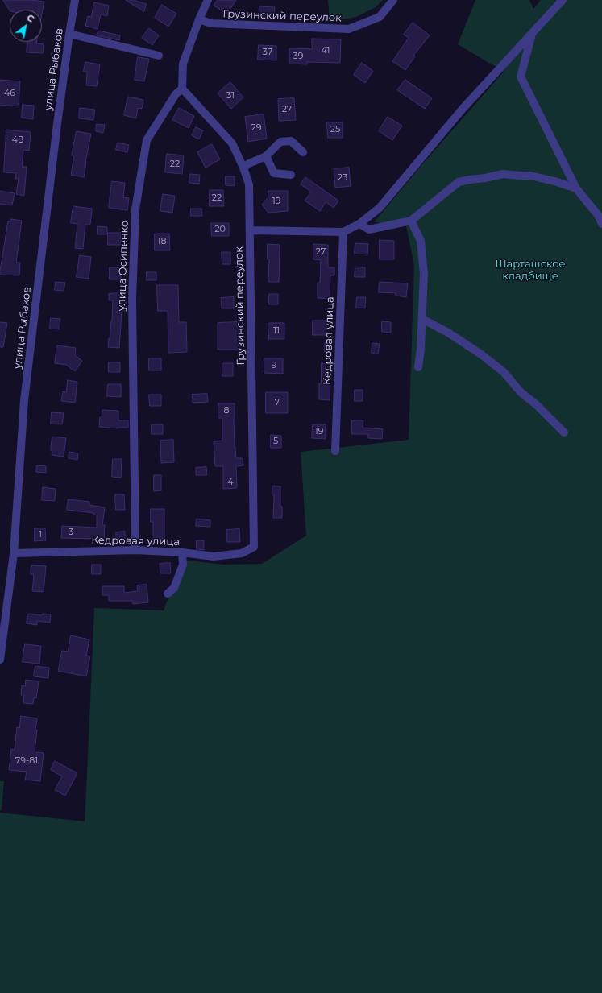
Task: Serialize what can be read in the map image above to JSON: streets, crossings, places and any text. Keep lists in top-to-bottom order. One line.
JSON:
{"streets":{"street":["Грузинский переулок","улица Рыбаков","улица Осипенко","Кедровая улица"]},"crossings":[["Грузинский переулок","улица Осипенко"],["Грузинский переулок","Кедровая улица"],["улица Рыбаков","Кедровая улица"],["улица Осипенко","Кедровая улица"]],"parks":["Шарташское кладбище"],"house_numbers":["41","37","39","46","31","27","29","25","48","22","23","22","19","20","18","27","11","9","7","8","19","5","4","3","1","79-81"],"north":"top right"}
